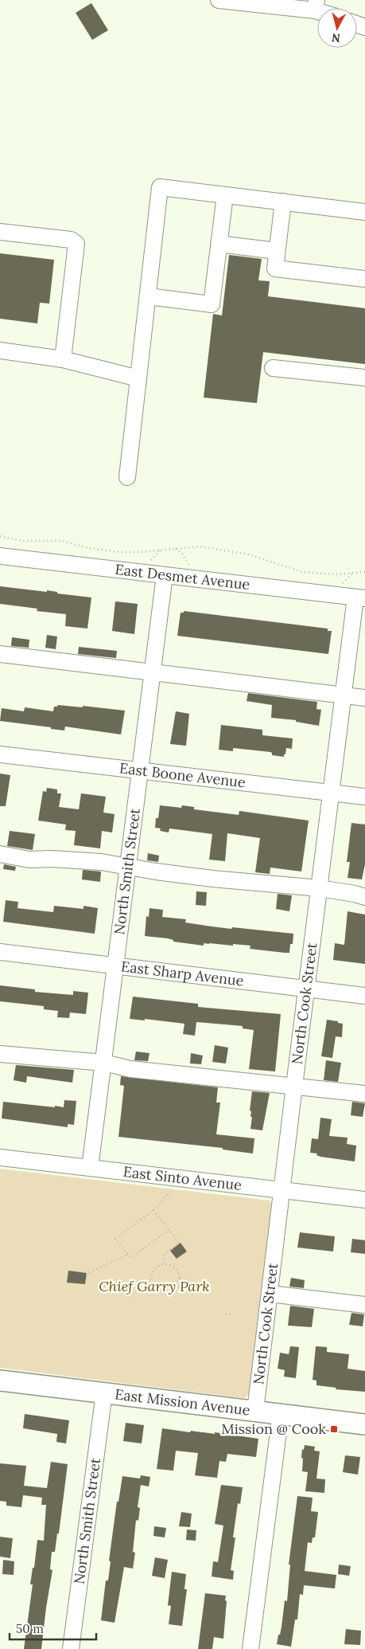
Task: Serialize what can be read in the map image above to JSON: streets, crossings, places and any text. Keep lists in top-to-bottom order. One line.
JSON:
{"streets":{"main road":["East Mission Avenue"],"street":["East Desmet Avenue","East Boone Avenue","North Smith Street","East Sharp Avenue","North Cook Street","East Sinto Avenue"]},"crossings":[["East Desmet Avenue","North Smith Street"],["East Desmet Avenue","North Cook Street"],["East Boone Avenue","North Smith Street"],["East Boone Avenue","North Cook Street"],["North Smith Street","East Sharp Avenue"],["North Smith Street","East Sinto Avenue"],["North Smith Street","East Mission Avenue"],["East Sharp Avenue","North Cook Street"],["North Cook Street","East Sinto Avenue"],["North Cook Street","East Mission Avenue"]],"parks":["Chief Garry Park"],"places":{"transit":["Mission @ Cook"]},"scale_bar":"50 m","north":"bottom"}
